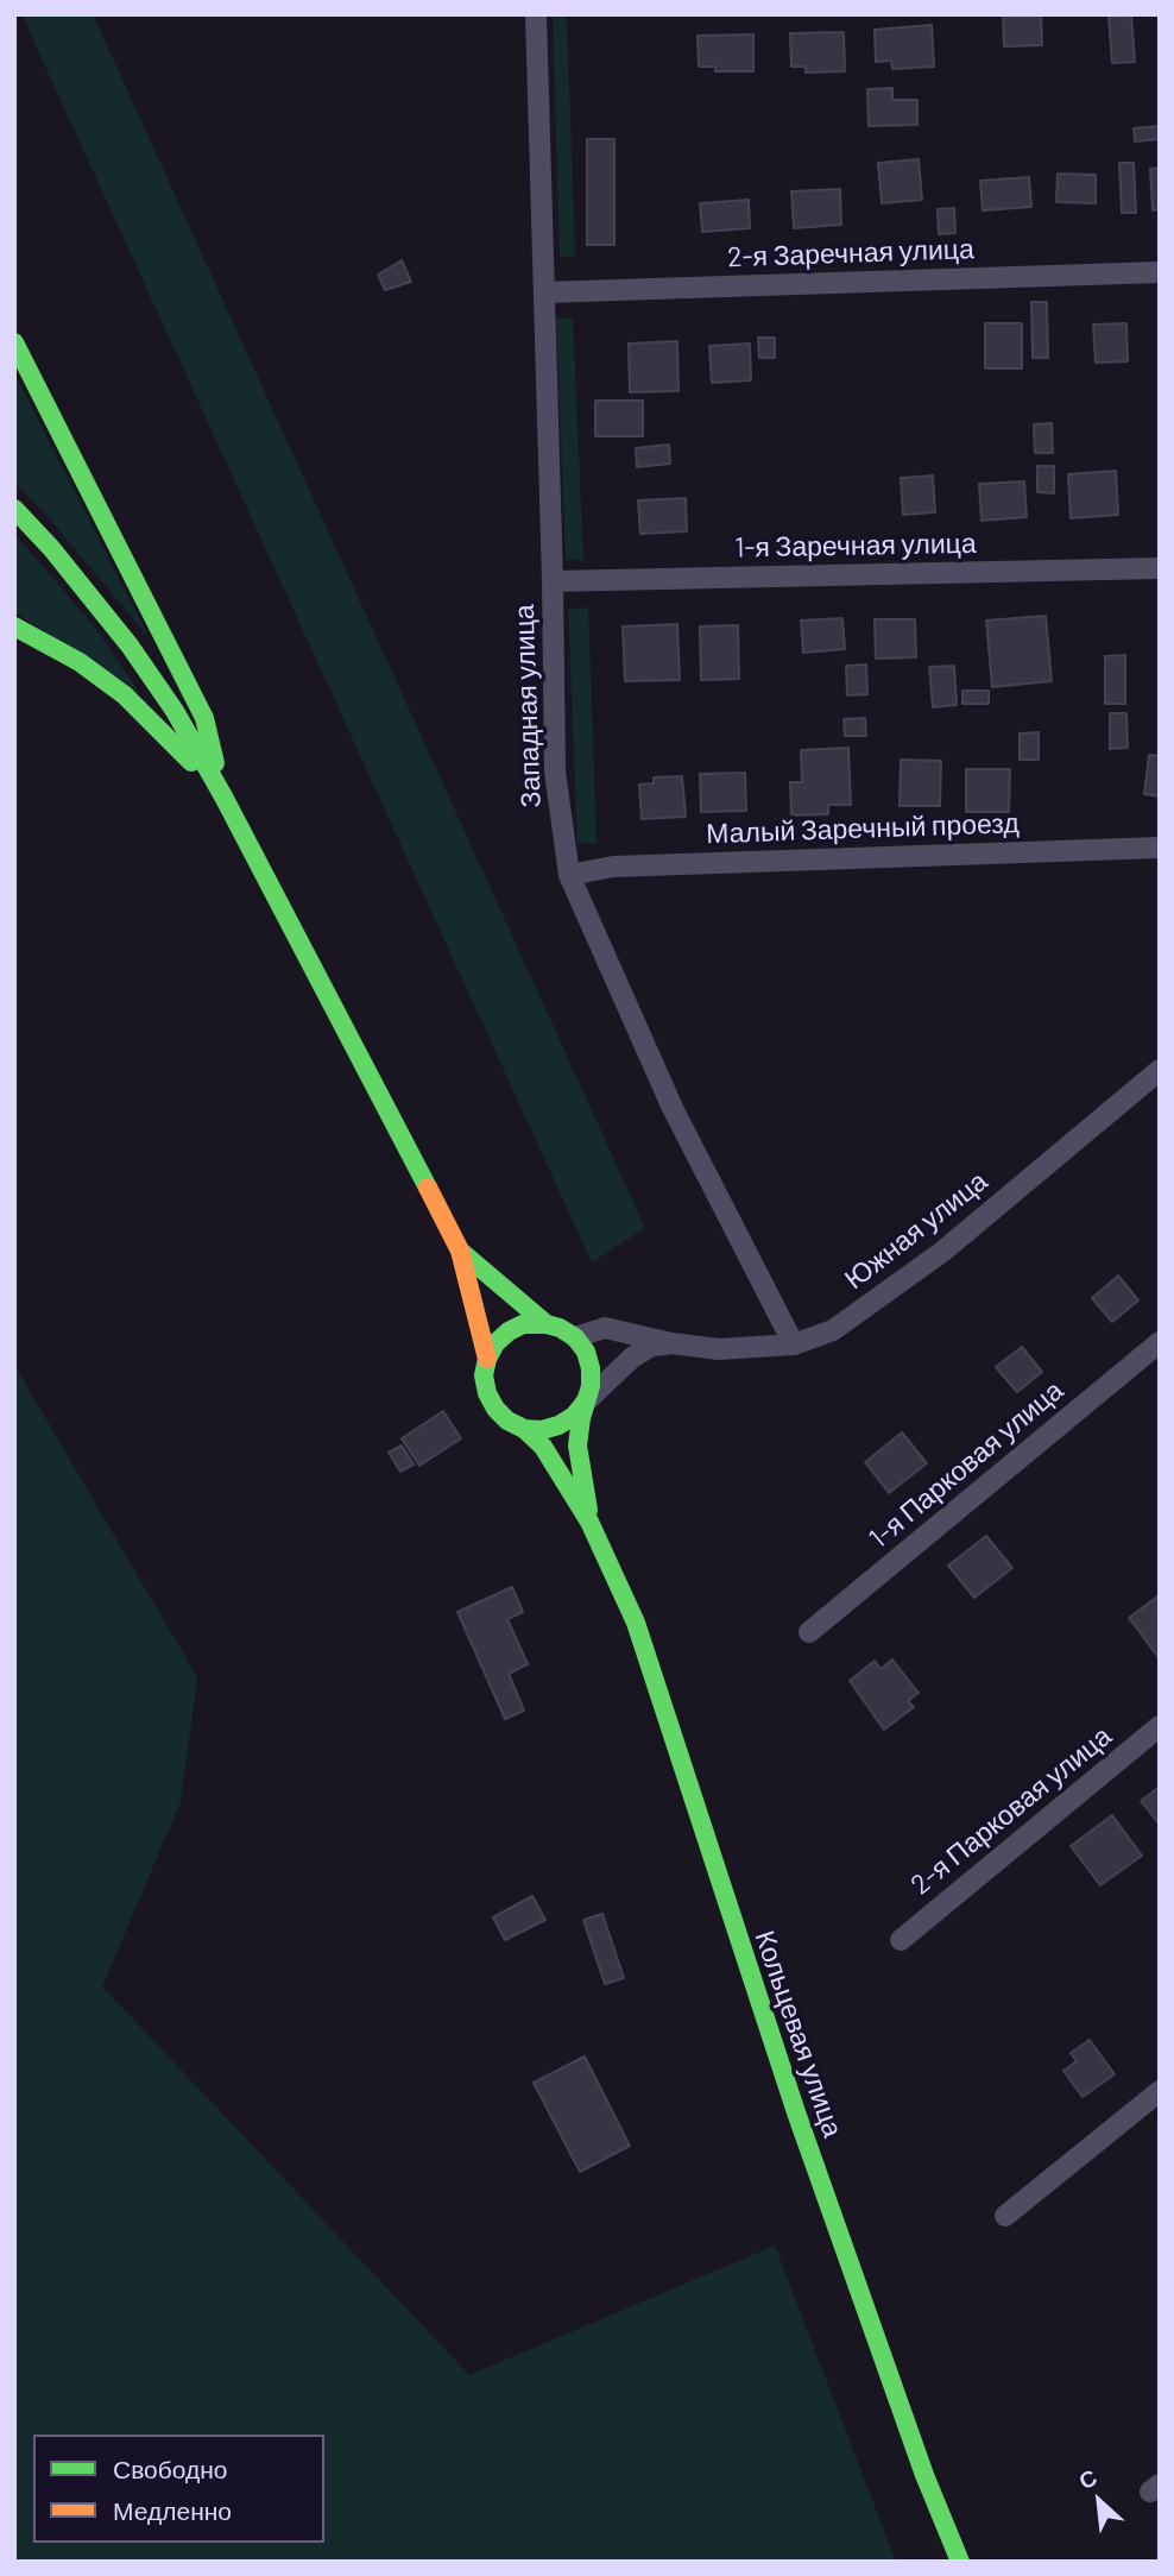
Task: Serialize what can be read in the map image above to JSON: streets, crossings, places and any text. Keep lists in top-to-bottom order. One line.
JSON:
{"streets":{"street":["2-я Заречная улица","1-я Заречная улица","Западная улица","Малый Заречный проезд","Южная улица","1-я Парковая улица","2-я Парковая улица","Кольцевая улица"]},"crossings":[["2-я Заречная улица","Западная улица"],["1-я Заречная улица","Западная улица"],["Западная улица","Малый Заречный проезд"],["Западная улица","Южная улица"]],"legend":["Свободно","Медленно"],"north":"top left"}
